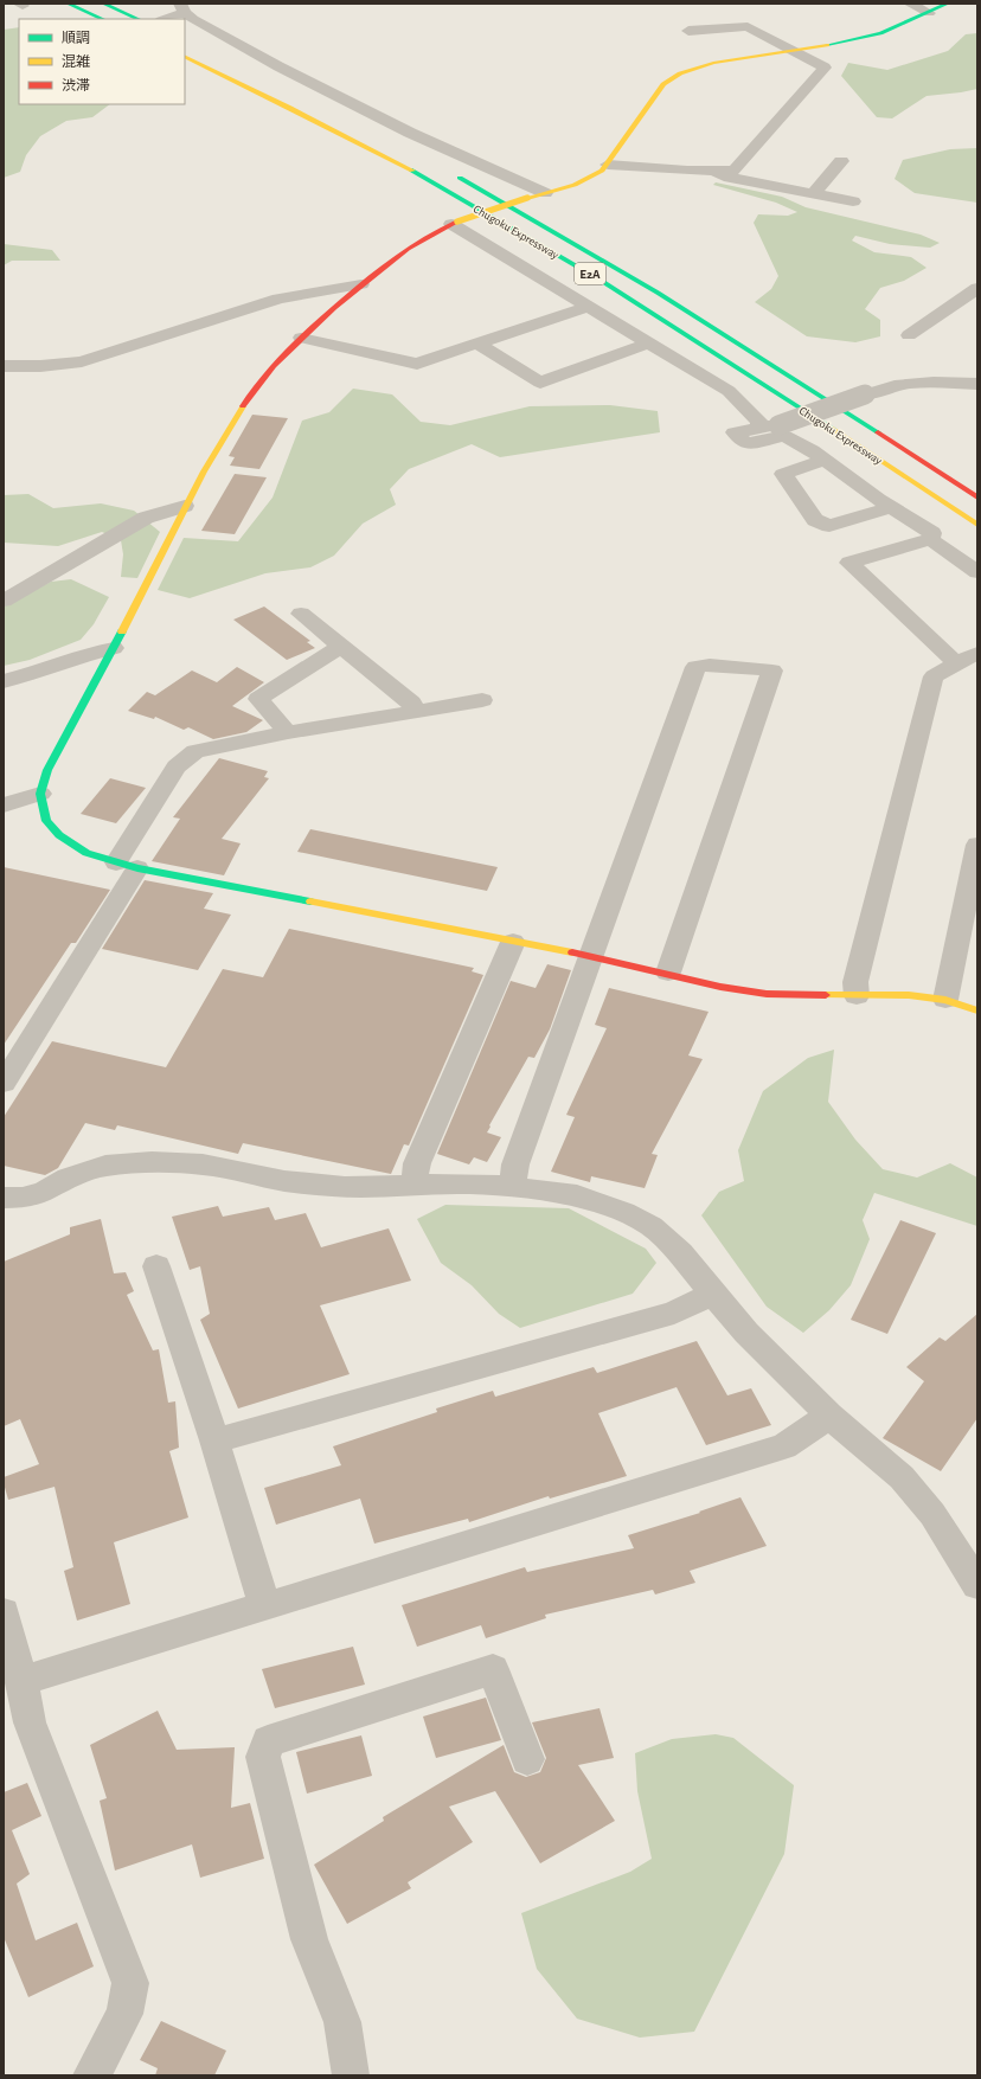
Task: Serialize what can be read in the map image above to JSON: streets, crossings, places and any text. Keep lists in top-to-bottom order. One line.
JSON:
{"streets":{"main road":["Chugoku Expressway","E2A"]},"legend":["順調","混雑","渋滞"]}
